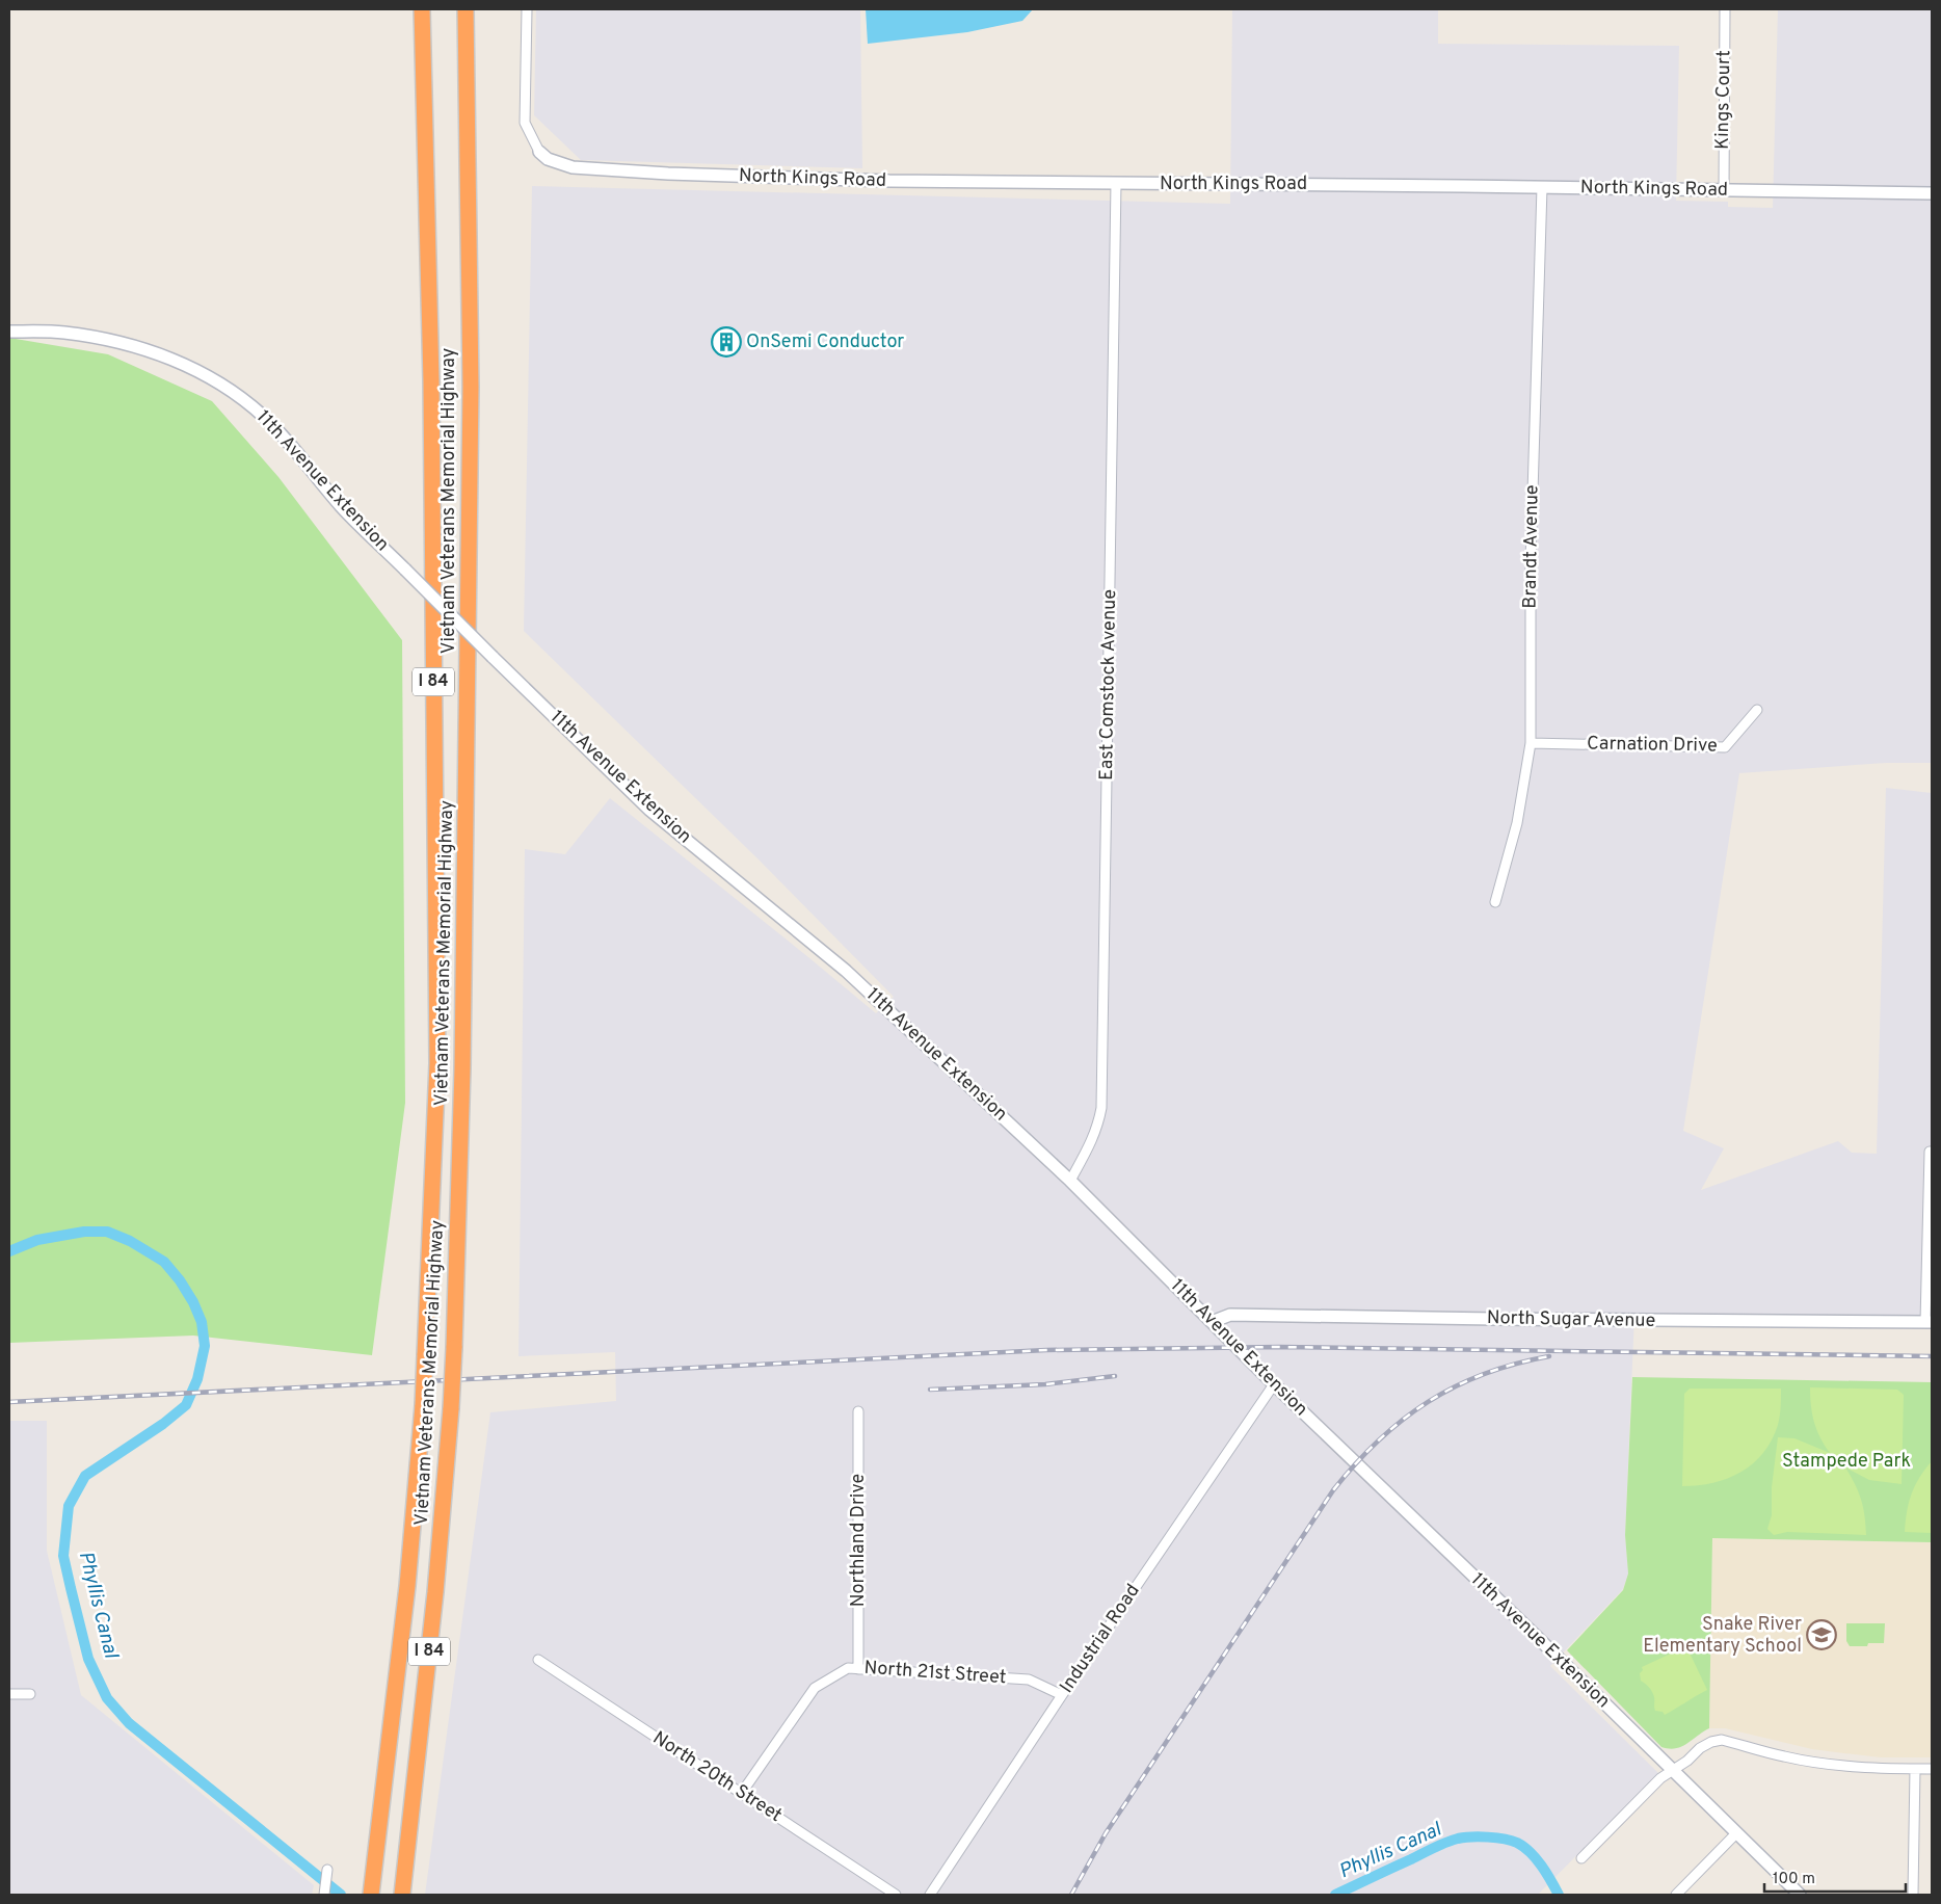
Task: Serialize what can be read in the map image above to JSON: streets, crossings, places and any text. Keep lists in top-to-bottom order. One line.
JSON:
{"streets":{"highway":["Vietnam Veterans Memorial Highway","I 84"],"street":["Kings Court","North Kings Road","11th Avenue Extension","Brandt Avenue","East Comstock Avenue","Carnation Drive","North Sugar Avenue","Northland Drive","Industrial Road","North 21st Street","North 20th Street"]},"crossings":[["Kings Court","North Kings Road"],["North Kings Road","Brandt Avenue"],["North Kings Road","East Comstock Avenue"],["11th Avenue Extension","East Comstock Avenue"],["11th Avenue Extension","North Sugar Avenue"],["11th Avenue Extension","Industrial Road"],["Brandt Avenue","Carnation Drive"],["Northland Drive","North 21st Street"],["Industrial Road","North 21st Street"],["North 21st Street","North 20th Street"]],"water":["Phyllis Canal"],"parks":["Stampede Park"],"places":{"building":["OnSemi Conductor"],"school or university":["Snake River Elementary School"]},"scale_bar":"100 m"}
